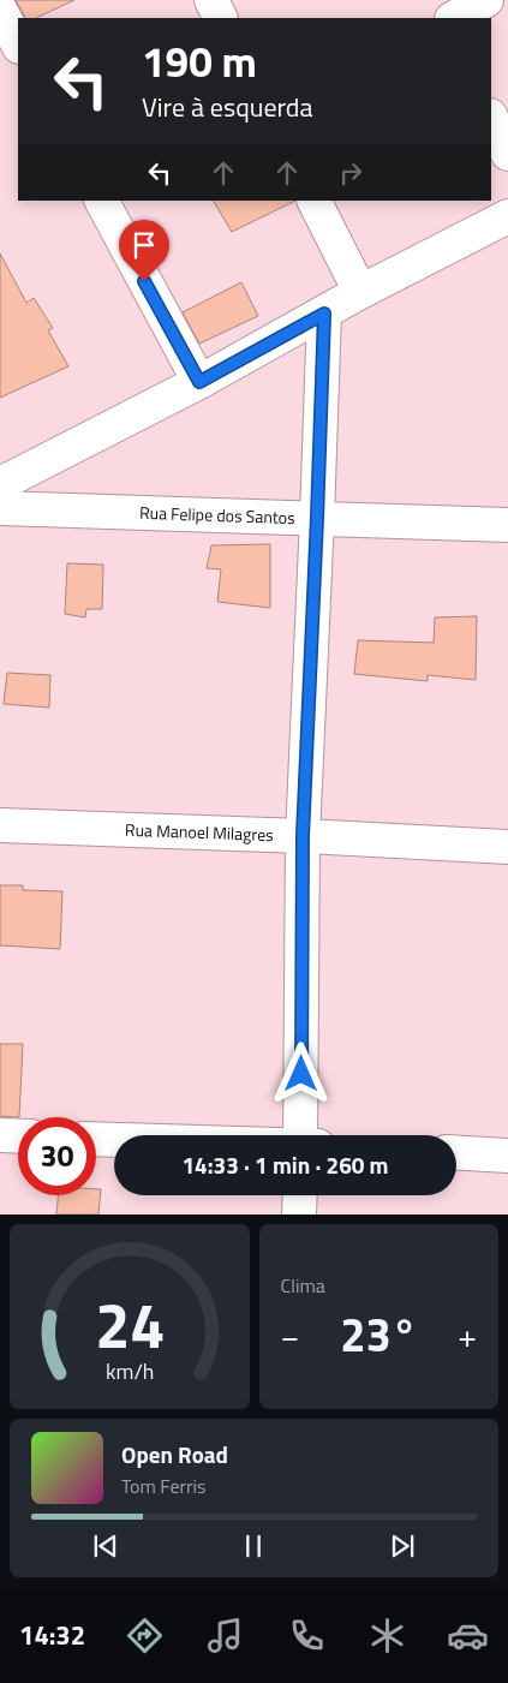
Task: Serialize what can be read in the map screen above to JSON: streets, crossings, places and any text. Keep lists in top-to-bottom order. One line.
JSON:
{"streets":{"street":["Rua Felipe dos Santos","Rua Manoel Milagres"]},"page":{"turn":["190 m","Vire à esquerda"],"limit":"30","trip":"14:33 · 1 min · 260 m","tile":"Clima","heat":["−","23°","+"],"song":["Open Road","Tom Ferris"],"tabs":"14:32","gauge":["24","km/h"]}}
